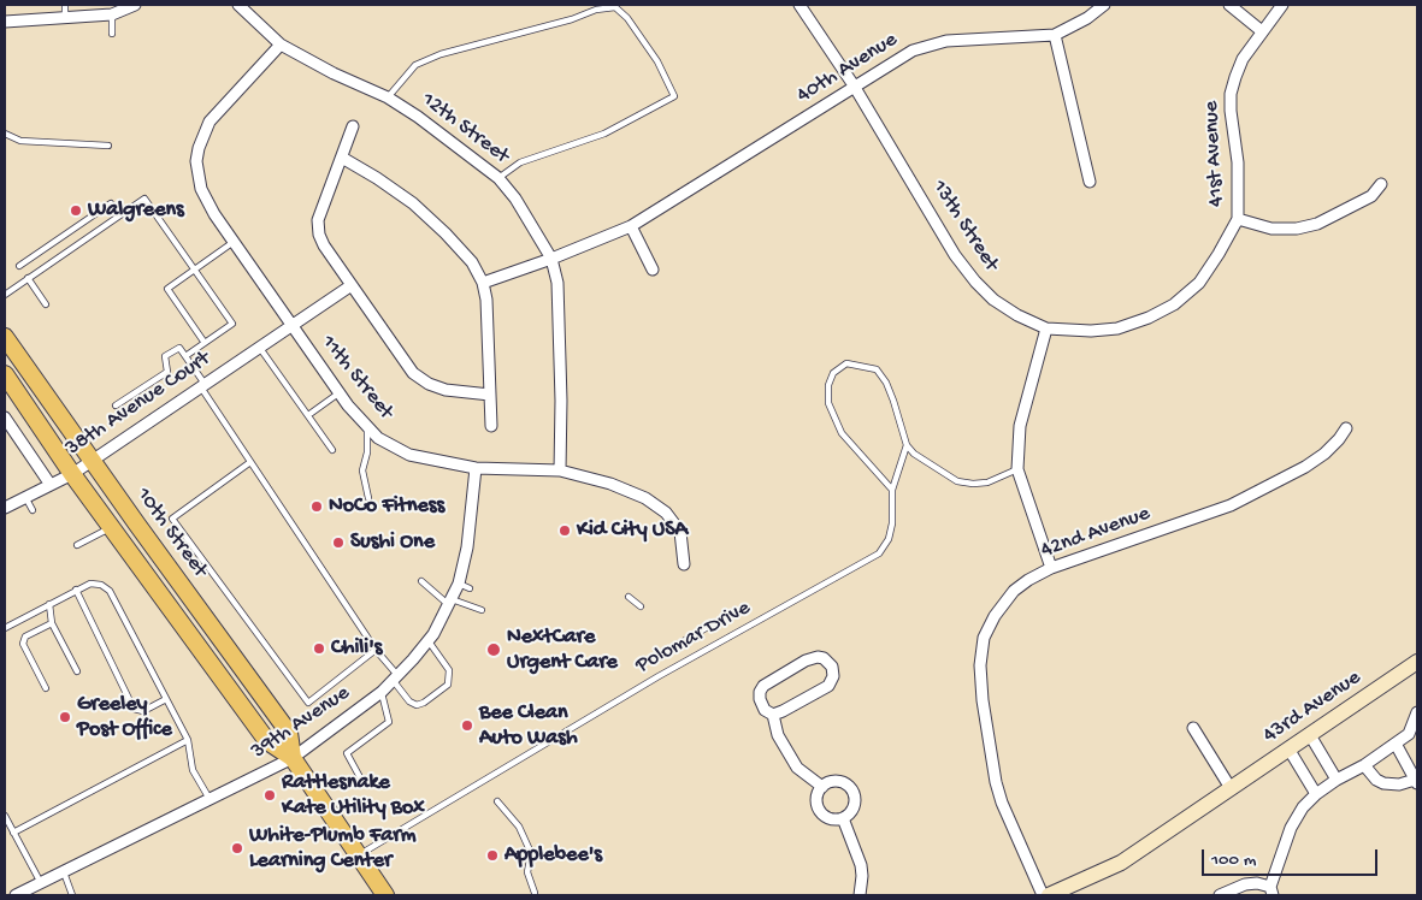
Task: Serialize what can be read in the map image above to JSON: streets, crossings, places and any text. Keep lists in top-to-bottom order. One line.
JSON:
{"streets":{"main road":["10th Street"],"street":["40th Avenue","12th Street","41st Avenue","13th Street","11th Street","38th Avenue Court","42nd Avenue","43rd Avenue","39th Avenue"],"lane":["Polomar Drive"]},"crossings":[["40th Avenue","12th Street"],["40th Avenue","13th Street"],["12th Street","11th Street"],["41st Avenue","13th Street"],["11th Street","38th Avenue Court"],["11th Street","39th Avenue"],["38th Avenue Court","10th Street"],["10th Street","Polomar Drive"],["10th Street","39th Avenue"]],"places":["Walgreens","NoCo Fitness","Kid City USA","Sushi One","Chili's","NextCare Urgent Care","Greeley Post Office","Bee Clean Auto Wash","Rattlesnake Kate Utility Box","White-Plumb Farm Learning Center","Applebee's"],"scale_bar":"100 m"}
